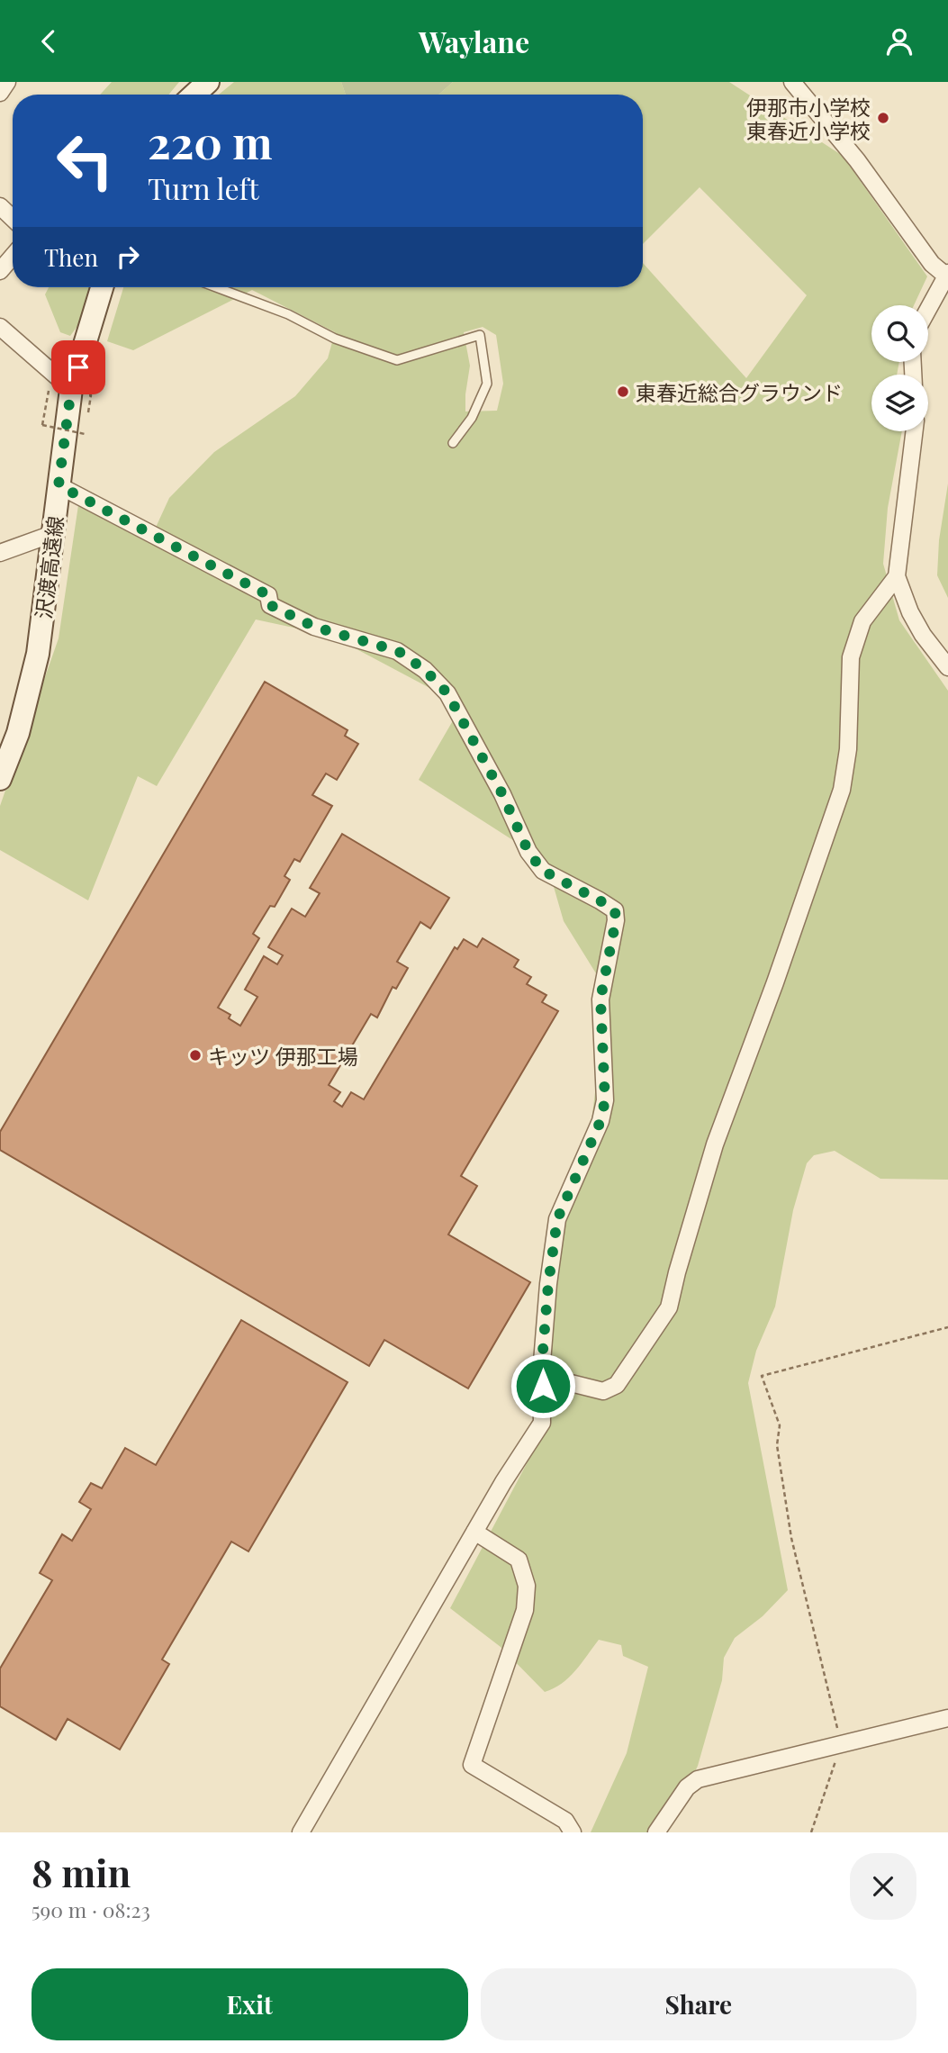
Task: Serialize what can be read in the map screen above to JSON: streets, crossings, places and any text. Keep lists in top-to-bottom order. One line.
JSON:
{"streets":{"main road":["沢渡高遠線"]},"places":["伊那市小学校 東春近小学校","東春近総合グラウンド","キッツ 伊那工場"],"page":{"header":"Waylane","turn":["220 m","Turn left"],"then":"Then","heading":["8 min","590 m · 08:23"],"buttons":["Exit","Share"]}}
